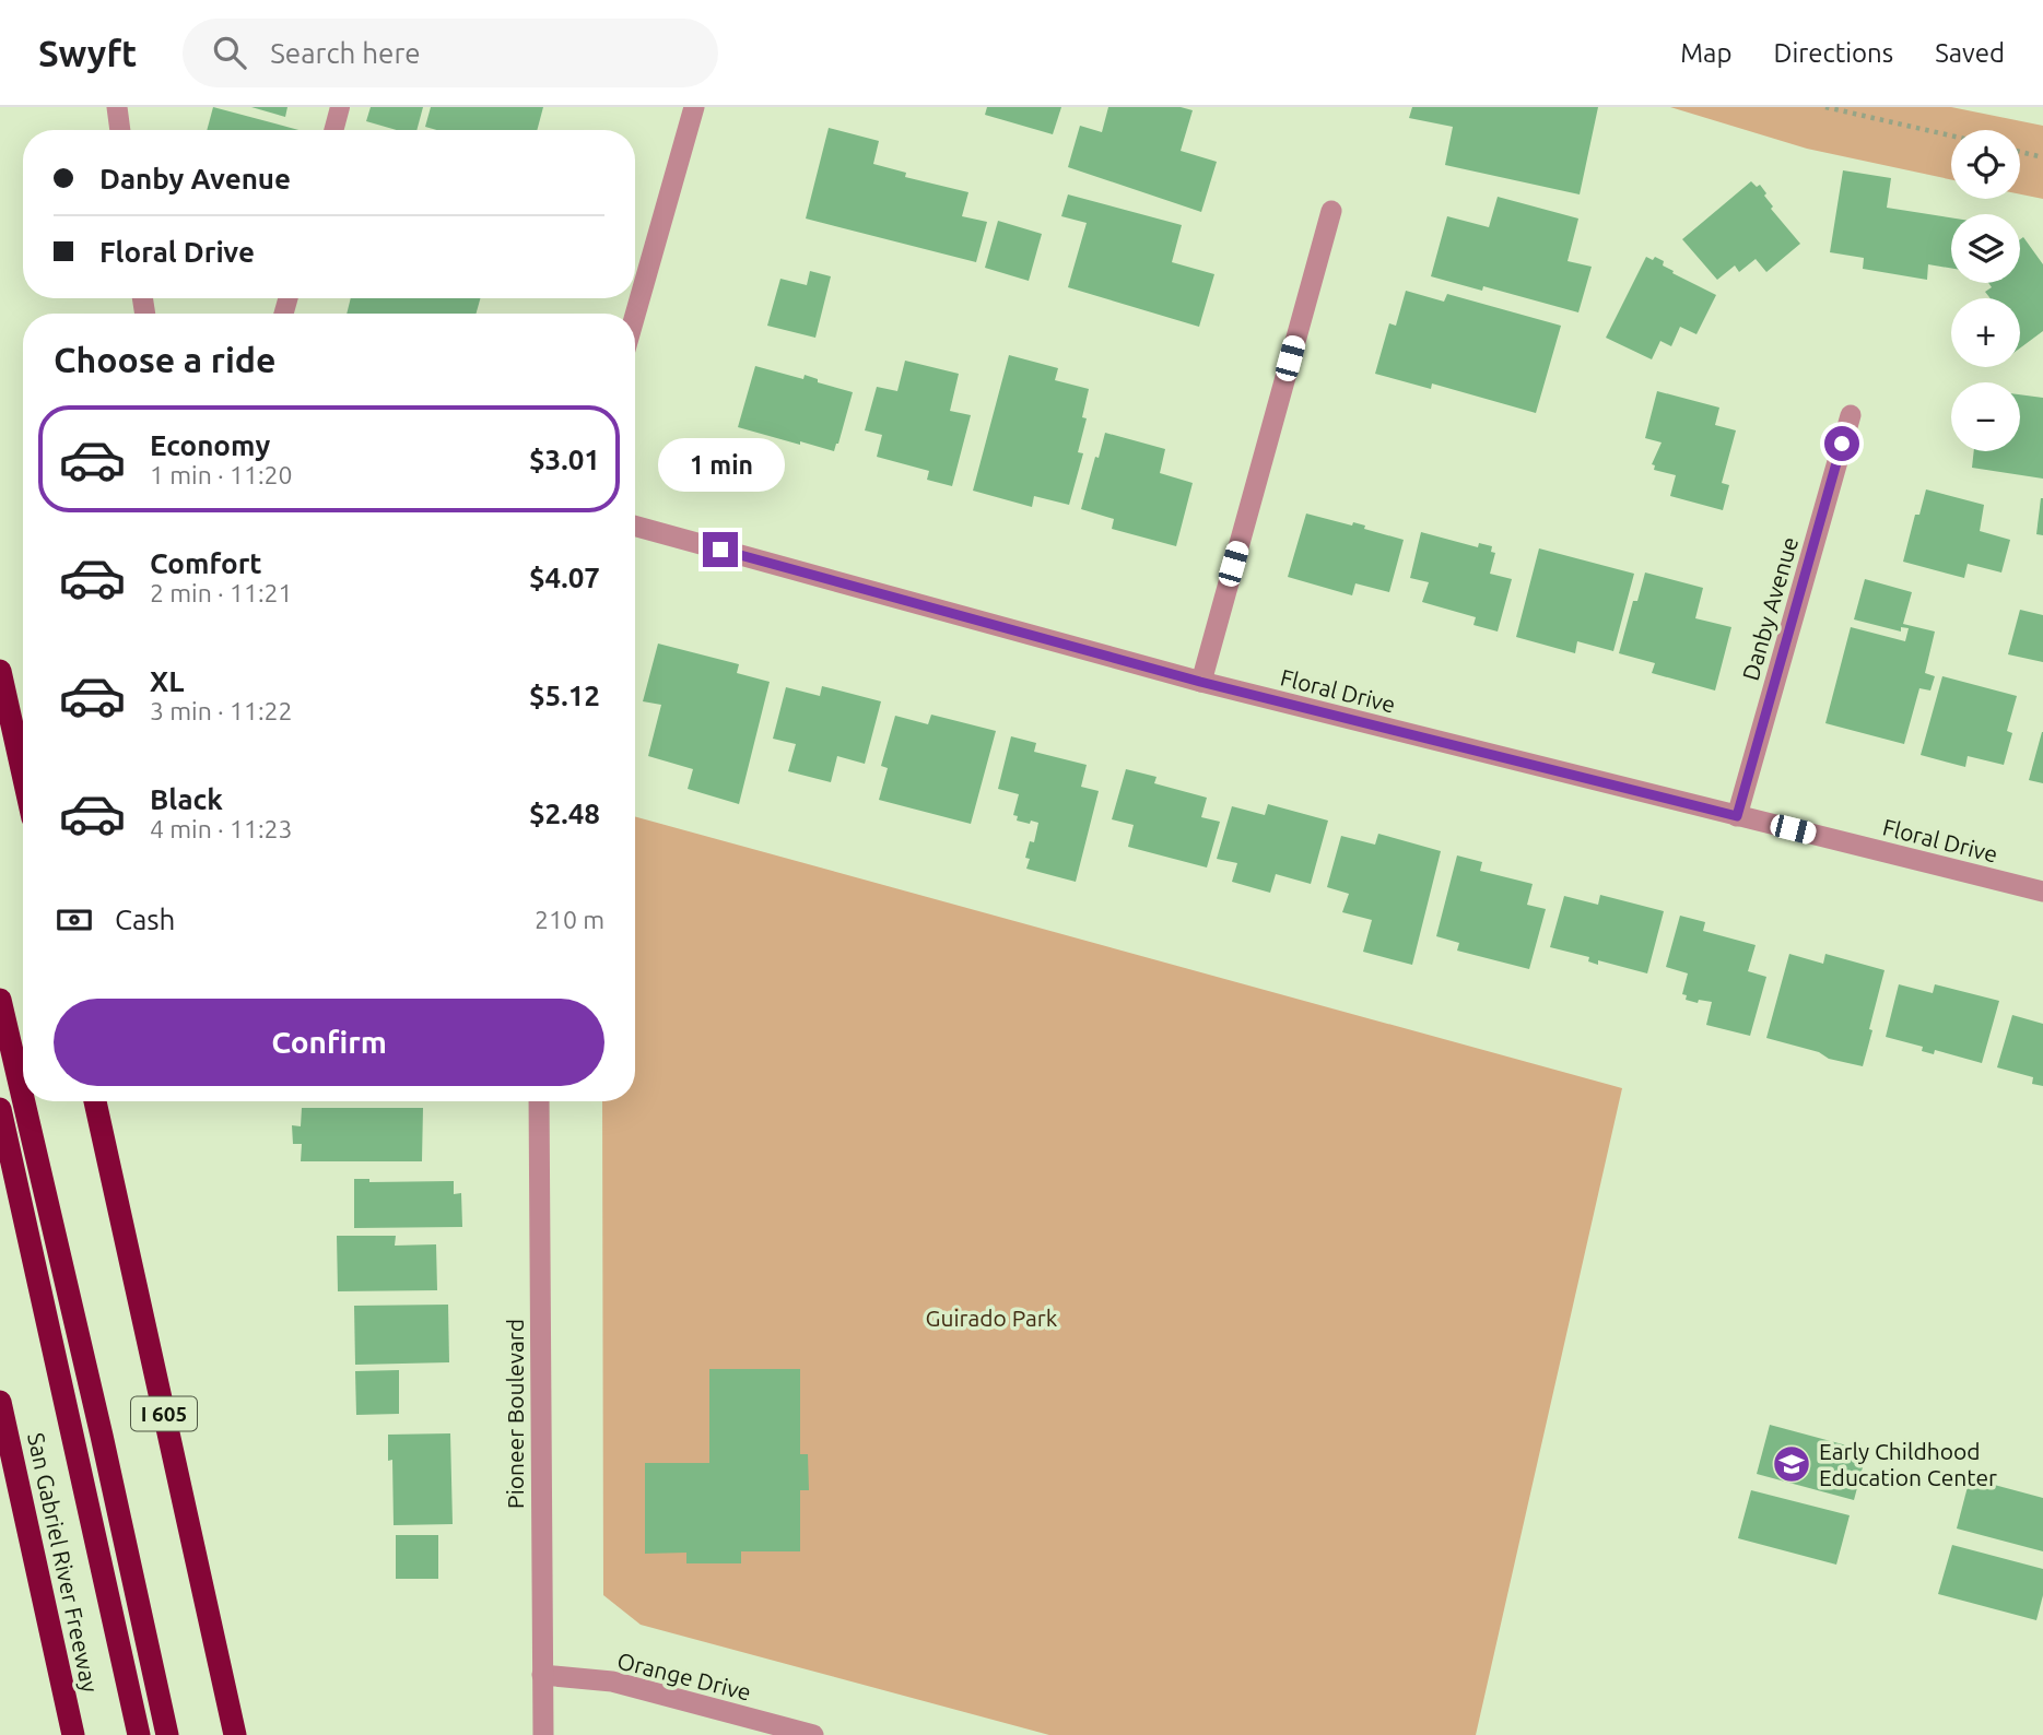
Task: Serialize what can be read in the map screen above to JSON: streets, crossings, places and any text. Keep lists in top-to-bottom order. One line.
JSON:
{"streets":{"highway":["I 605","San Gabriel River Freeway"],"street":["Danby Avenue","Floral Drive","Pioneer Boulevard","Orange Drive"]},"crossings":[["Danby Avenue","Floral Drive"],["Pioneer Boulevard","Orange Drive"]],"parks":["Guirado Park"],"places":{"school or university":["Early Childhood Education Center"]},"page":{"header":"Swyft","search":"Search here","nav":["Map","Directions","Saved"],"map_buttons":["+","−"],"banner":["Danby Avenue","Floral Drive"],"heading":"Choose a ride","list":[{"name":"Economy","note":"1 min · 11:20","value":"$3.01"},{"name":"Comfort","note":"2 min · 11:21","value":"$4.07"},{"name":"XL","note":"3 min · 11:22","value":"$5.12"},{"name":"Black","note":"4 min · 11:23","value":"$2.48"}],"bubble":"1 min","pay":["Cash","210 m"],"buttons":"Confirm"}}
